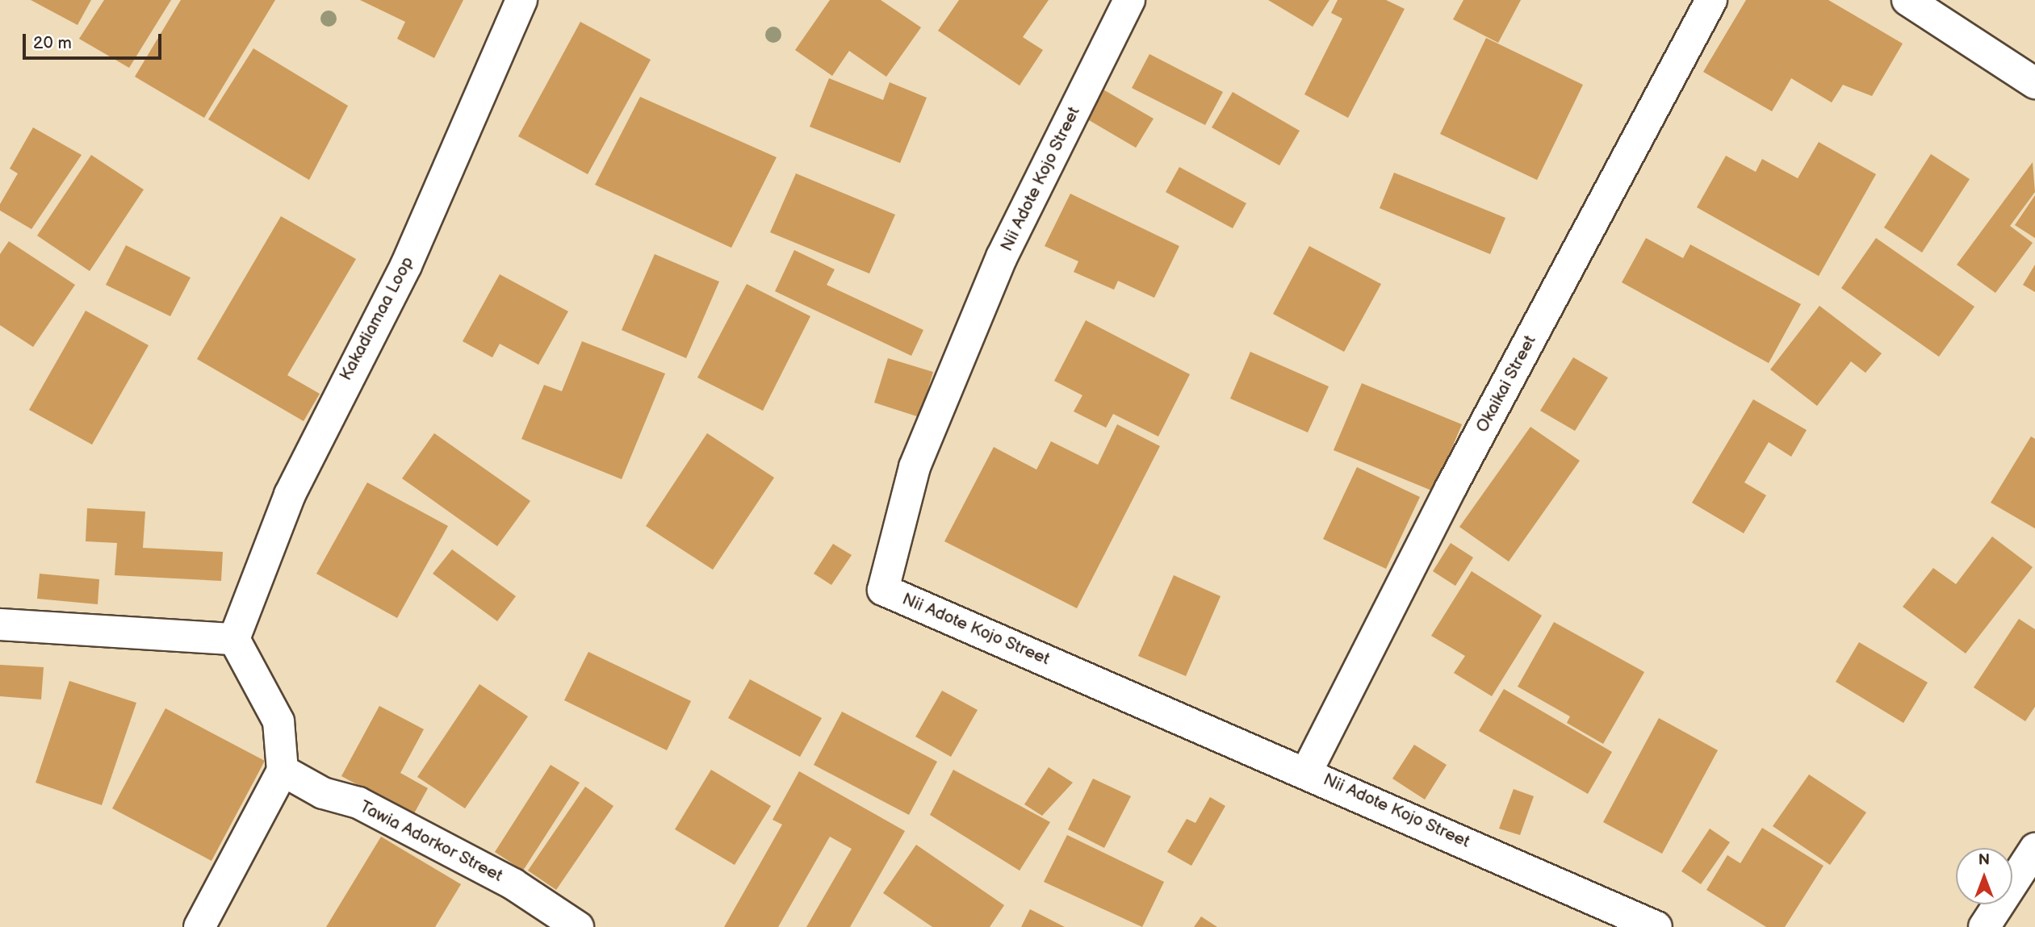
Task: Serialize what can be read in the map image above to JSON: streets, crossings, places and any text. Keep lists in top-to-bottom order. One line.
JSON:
{"streets":{"street":["Nii Adote Kojo Street","Kakadiamaa Loop","Okaikai Street","Tawia Adorkor Street"]},"crossings":[["Nii Adote Kojo Street","Okaikai Street"]],"scale_bar":"20 m","north":"top"}
